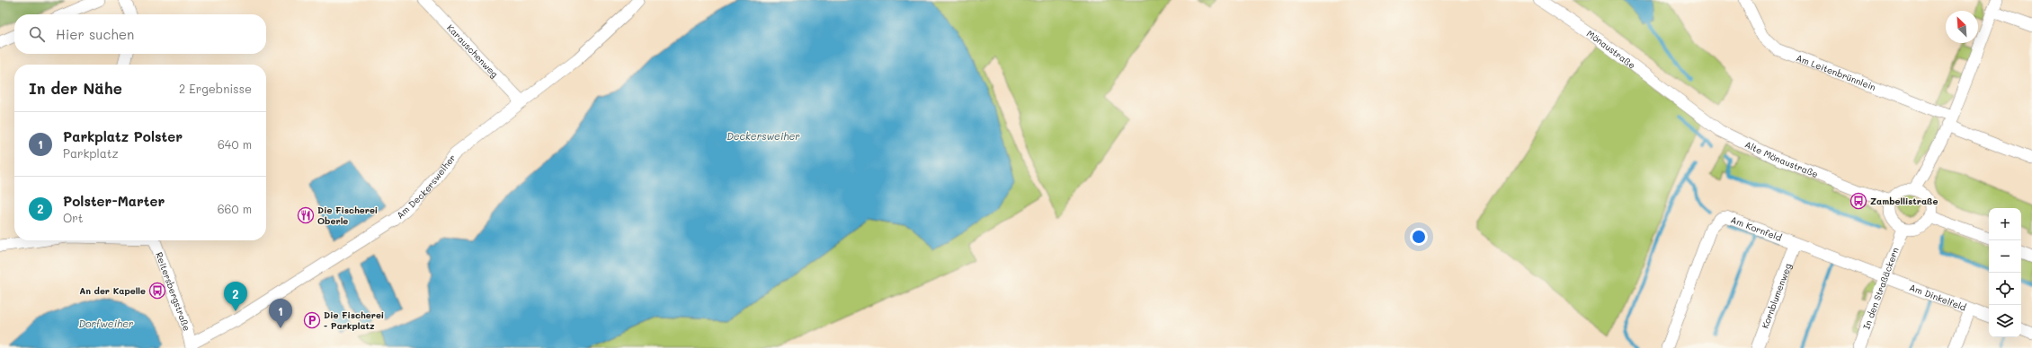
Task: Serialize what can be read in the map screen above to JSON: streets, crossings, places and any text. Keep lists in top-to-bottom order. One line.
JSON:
{"streets":{"street":["Mönaustraße","Karauschenweg","Am Leitenbrünnlein","Alte Mönaustraße","Am Deckersweiher","Am Kornfeld","In den Straßäckern","Reitersbergstraße","Kornblumenweg","Am Dinkelfeld"]},"crossings":[["Mönaustraße","Alte Mönaustraße"],["Karauschenweg","Am Deckersweiher"],["Alte Mönaustraße","In den Straßäckern"],["Am Deckersweiher","Reitersbergstraße"],["Am Kornfeld","In den Straßäckern"],["Am Kornfeld","Kornblumenweg"],["Am Kornfeld","Am Dinkelfeld"],["In den Straßäckern","Am Dinkelfeld"]],"water":["Deckersweiher","Dorfweiher"],"places":{"bus stop":["Zambellistraße","An der Kapelle"],"restaurant":["Die Fischerei Oberle"],"parking":["Die Fischerei - Parkplatz"]},"north":"top left","page":{"search":"Hier suchen","heading":["In der Nähe","2 Ergebnisse"],"list":[{"mark":"1","name":"Parkplatz Polster","note":"Parkplatz","value":"640 m"},{"mark":"2","name":"Polster-Marter","note":"Ort","value":"660 m"}],"map_buttons":["+","−"],"pins":["2","1"]}}
